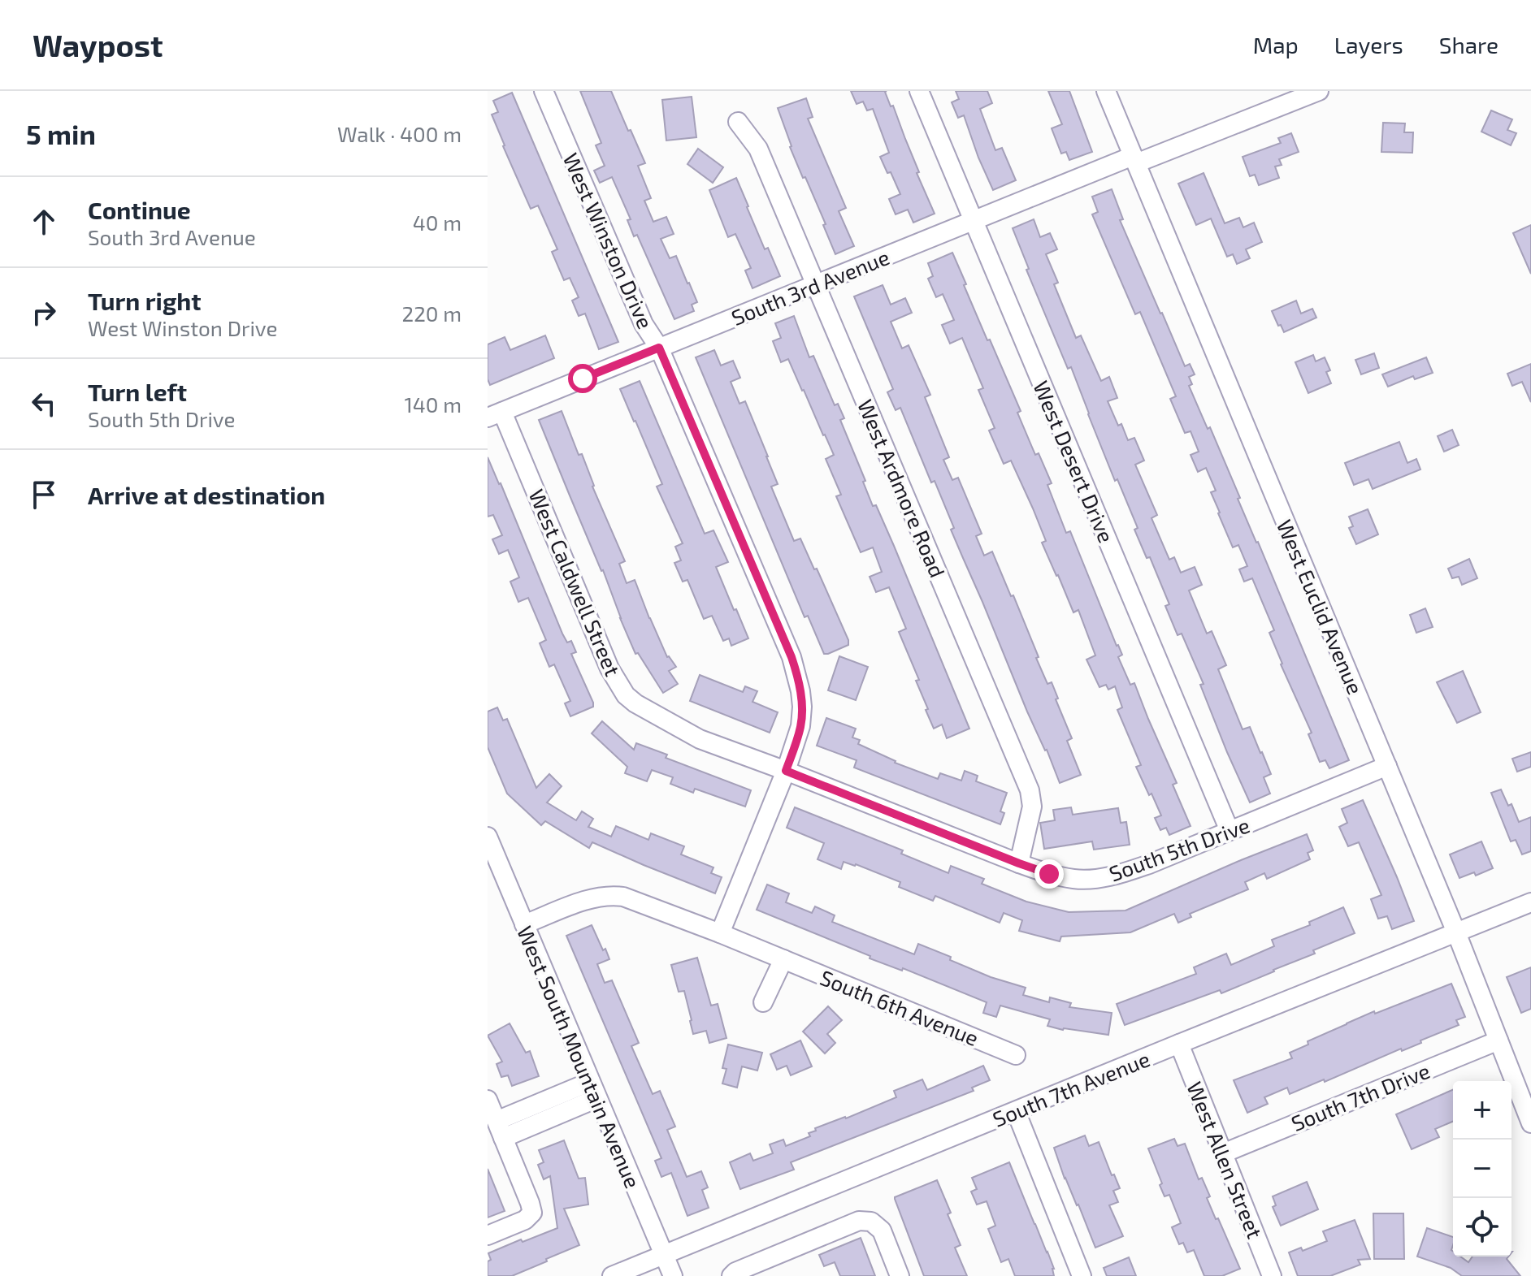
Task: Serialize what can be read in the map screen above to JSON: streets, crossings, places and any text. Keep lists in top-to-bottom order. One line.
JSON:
{"streets":{"street":["West Winston Drive","South 3rd Avenue","West Desert Drive","West Ardmore Road","West Caldwell Street","West Euclid Avenue","South 5th Drive","South 6th Avenue","West South Mountain Avenue","South 7th Avenue","South 7th Drive","West Allen Street"]},"crossings":[["West Winston Drive","South 3rd Avenue"],["West Winston Drive","West Caldwell Street"],["West Winston Drive","South 5th Drive"],["West Winston Drive","South 6th Avenue"],["South 3rd Avenue","West Desert Drive"],["South 3rd Avenue","West Ardmore Road"],["South 3rd Avenue","West Caldwell Street"],["South 3rd Avenue","West Euclid Avenue"],["West Desert Drive","South 5th Drive"],["West Ardmore Road","South 5th Drive"],["West Caldwell Street","South 5th Drive"],["West Euclid Avenue","South 5th Drive"],["West Euclid Avenue","South 7th Avenue"],["West Euclid Avenue","South 7th Drive"],["South 6th Avenue","West South Mountain Avenue"],["West South Mountain Avenue","South 7th Avenue"],["South 7th Avenue","West Allen Street"],["South 7th Drive","West Allen Street"]],"page":{"header":"Waypost","nav":["Map","Layers","Share"],"heading":["5 min","Walk · 400 m"],"list":[["Continue","South 3rd Avenue","40 m"],["Turn right","West Winston Drive","220 m"],["Turn left","South 5th Drive","140 m"],"Arrive at destination"],"map_buttons":["+","−"]}}
